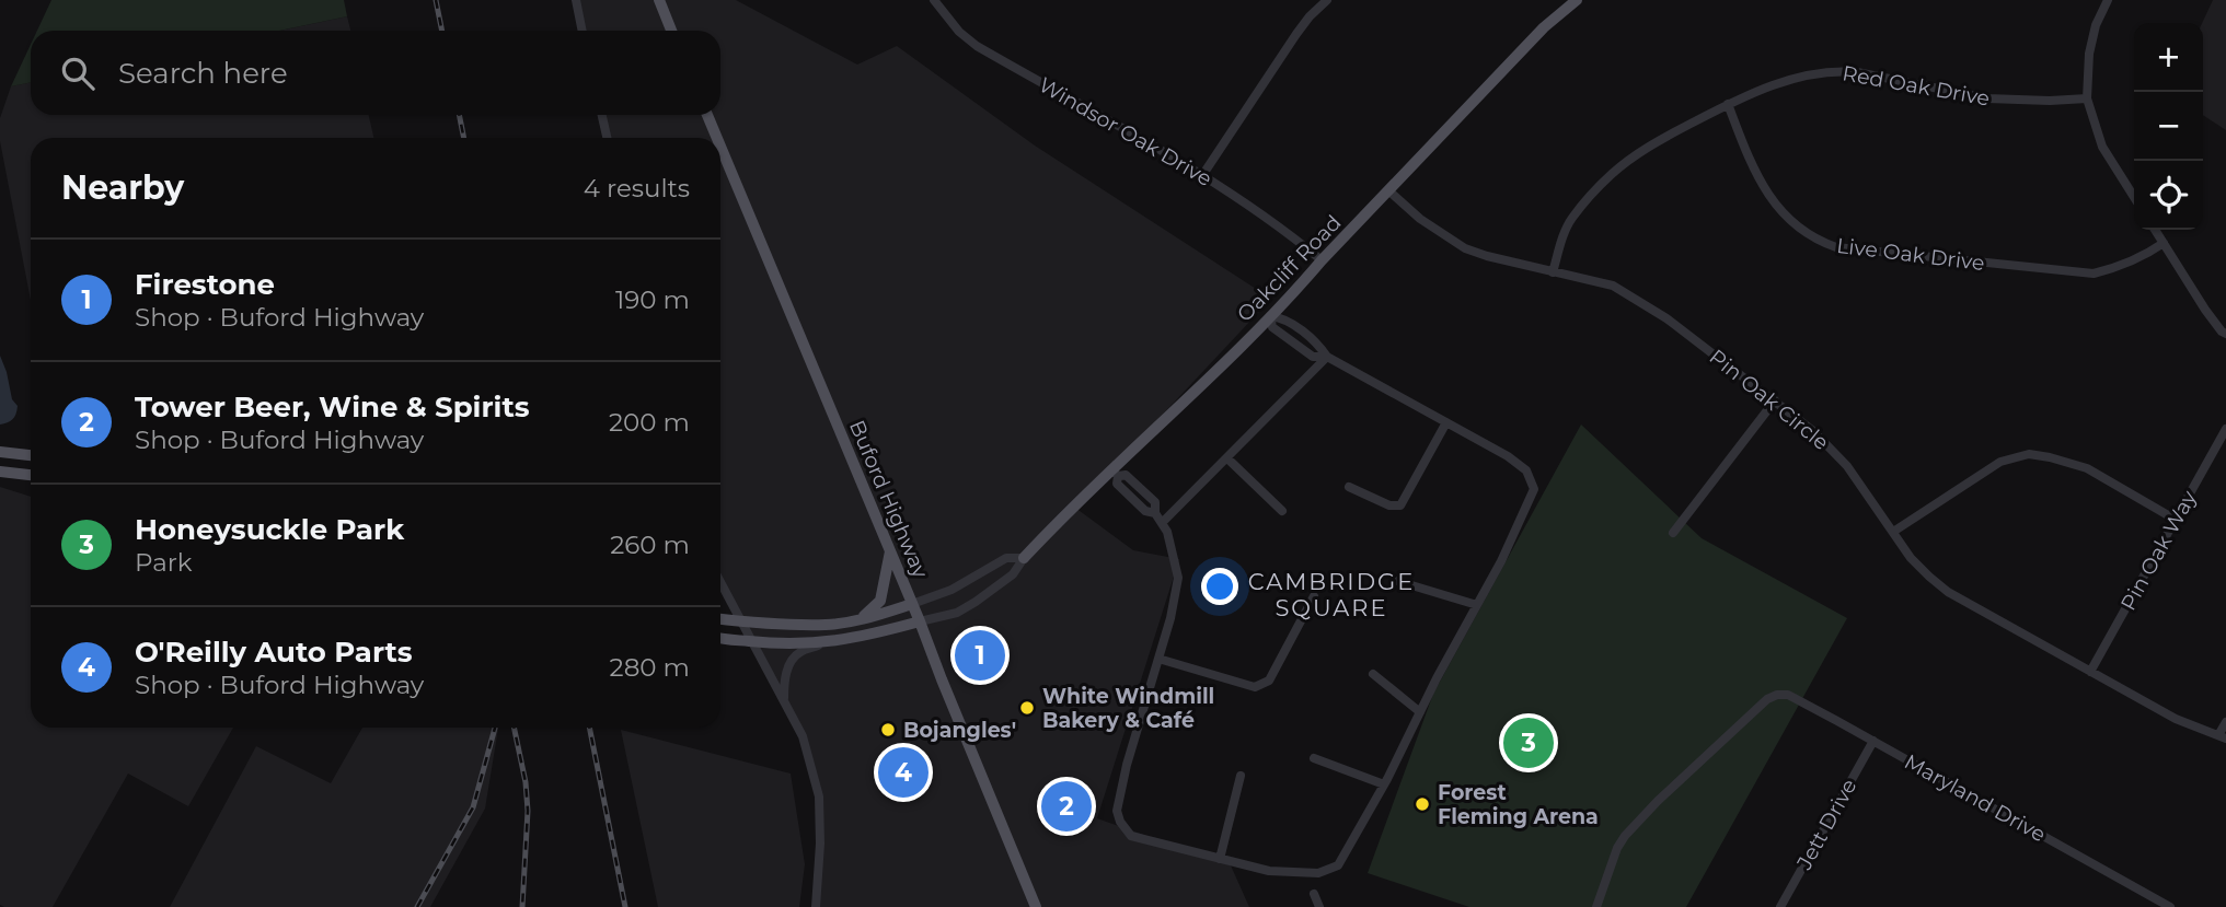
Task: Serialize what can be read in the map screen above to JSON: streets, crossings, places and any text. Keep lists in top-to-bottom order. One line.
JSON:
{"streets":{"main road":["Oakcliff Road","Buford Highway"],"street":["Red Oak Drive","Windsor Oak Drive","Live Oak Drive","Pin Oak Circle","Pin Oak Way","Maryland Drive","Jett Drive"]},"crossings":[["Red Oak Drive","Live Oak Drive"],["Red Oak Drive","Pin Oak Circle"],["Windsor Oak Drive","Oakcliff Road"],["Oakcliff Road","Pin Oak Circle"],["Oakcliff Road","Buford Highway"],["Pin Oak Circle","Pin Oak Way"],["Maryland Drive","Jett Drive"]],"districts":["CAMBRIDGE SQUARE"],"places":["White Windmill Bakery & Café","Bojangles'","Forest Fleming Arena"],"page":{"map_buttons":["+","−"],"search":"Search here","heading":["Nearby","4 results"],"list":[{"mark":"1","name":"Firestone","note":"Shop · Buford Highway","value":"190 m"},{"mark":"2","name":"Tower Beer, Wine & Spirits","note":"Shop · Buford Highway","value":"200 m"},{"mark":"3","name":"Honeysuckle Park","note":"Park","value":"260 m"},{"mark":"4","name":"O'Reilly Auto Parts","note":"Shop · Buford Highway","value":"280 m"}],"pins":["1","3","4","2"]}}
